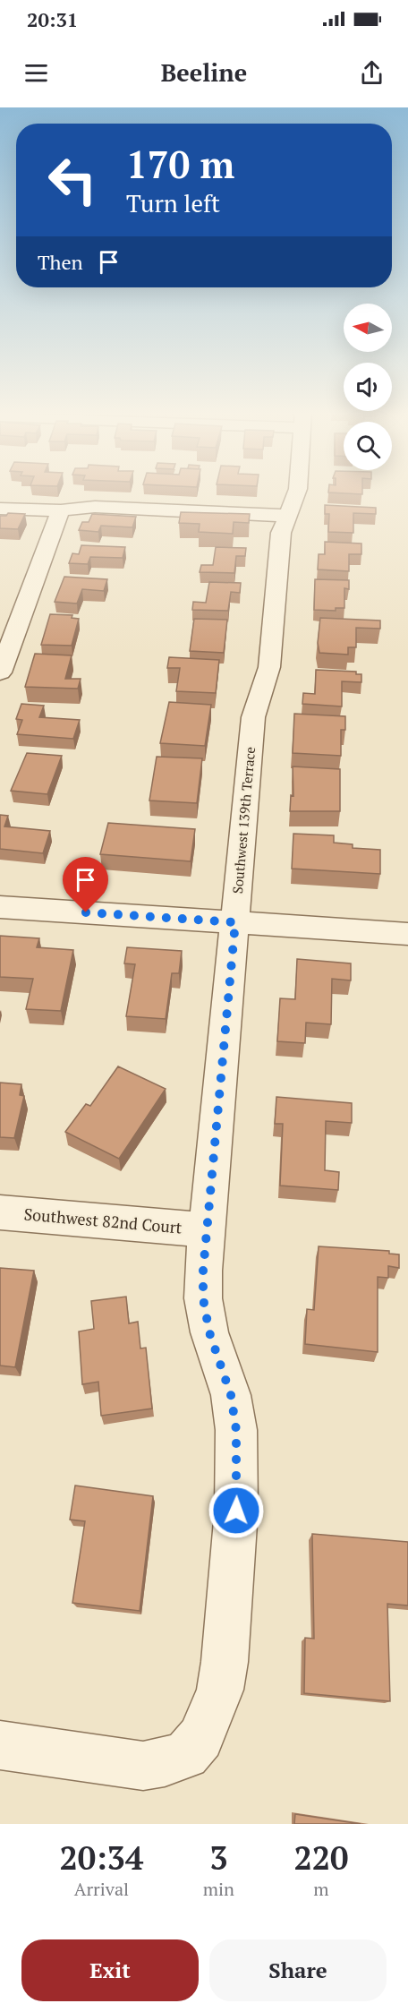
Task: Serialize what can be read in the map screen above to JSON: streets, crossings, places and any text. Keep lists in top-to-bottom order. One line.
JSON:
{"streets":{"street":["Southwest 139th Terrace","Southwest 82nd Court"]},"crossings":[["Southwest 139th Terrace","Southwest 82nd Court"]],"north":"left","page":{"status":"20:31","header":"Beeline","turn":["170 m","Turn left"],"then":"Then","eta":["20:34","Arrival","3","min","220","m"],"buttons":["Exit","Share"]}}
